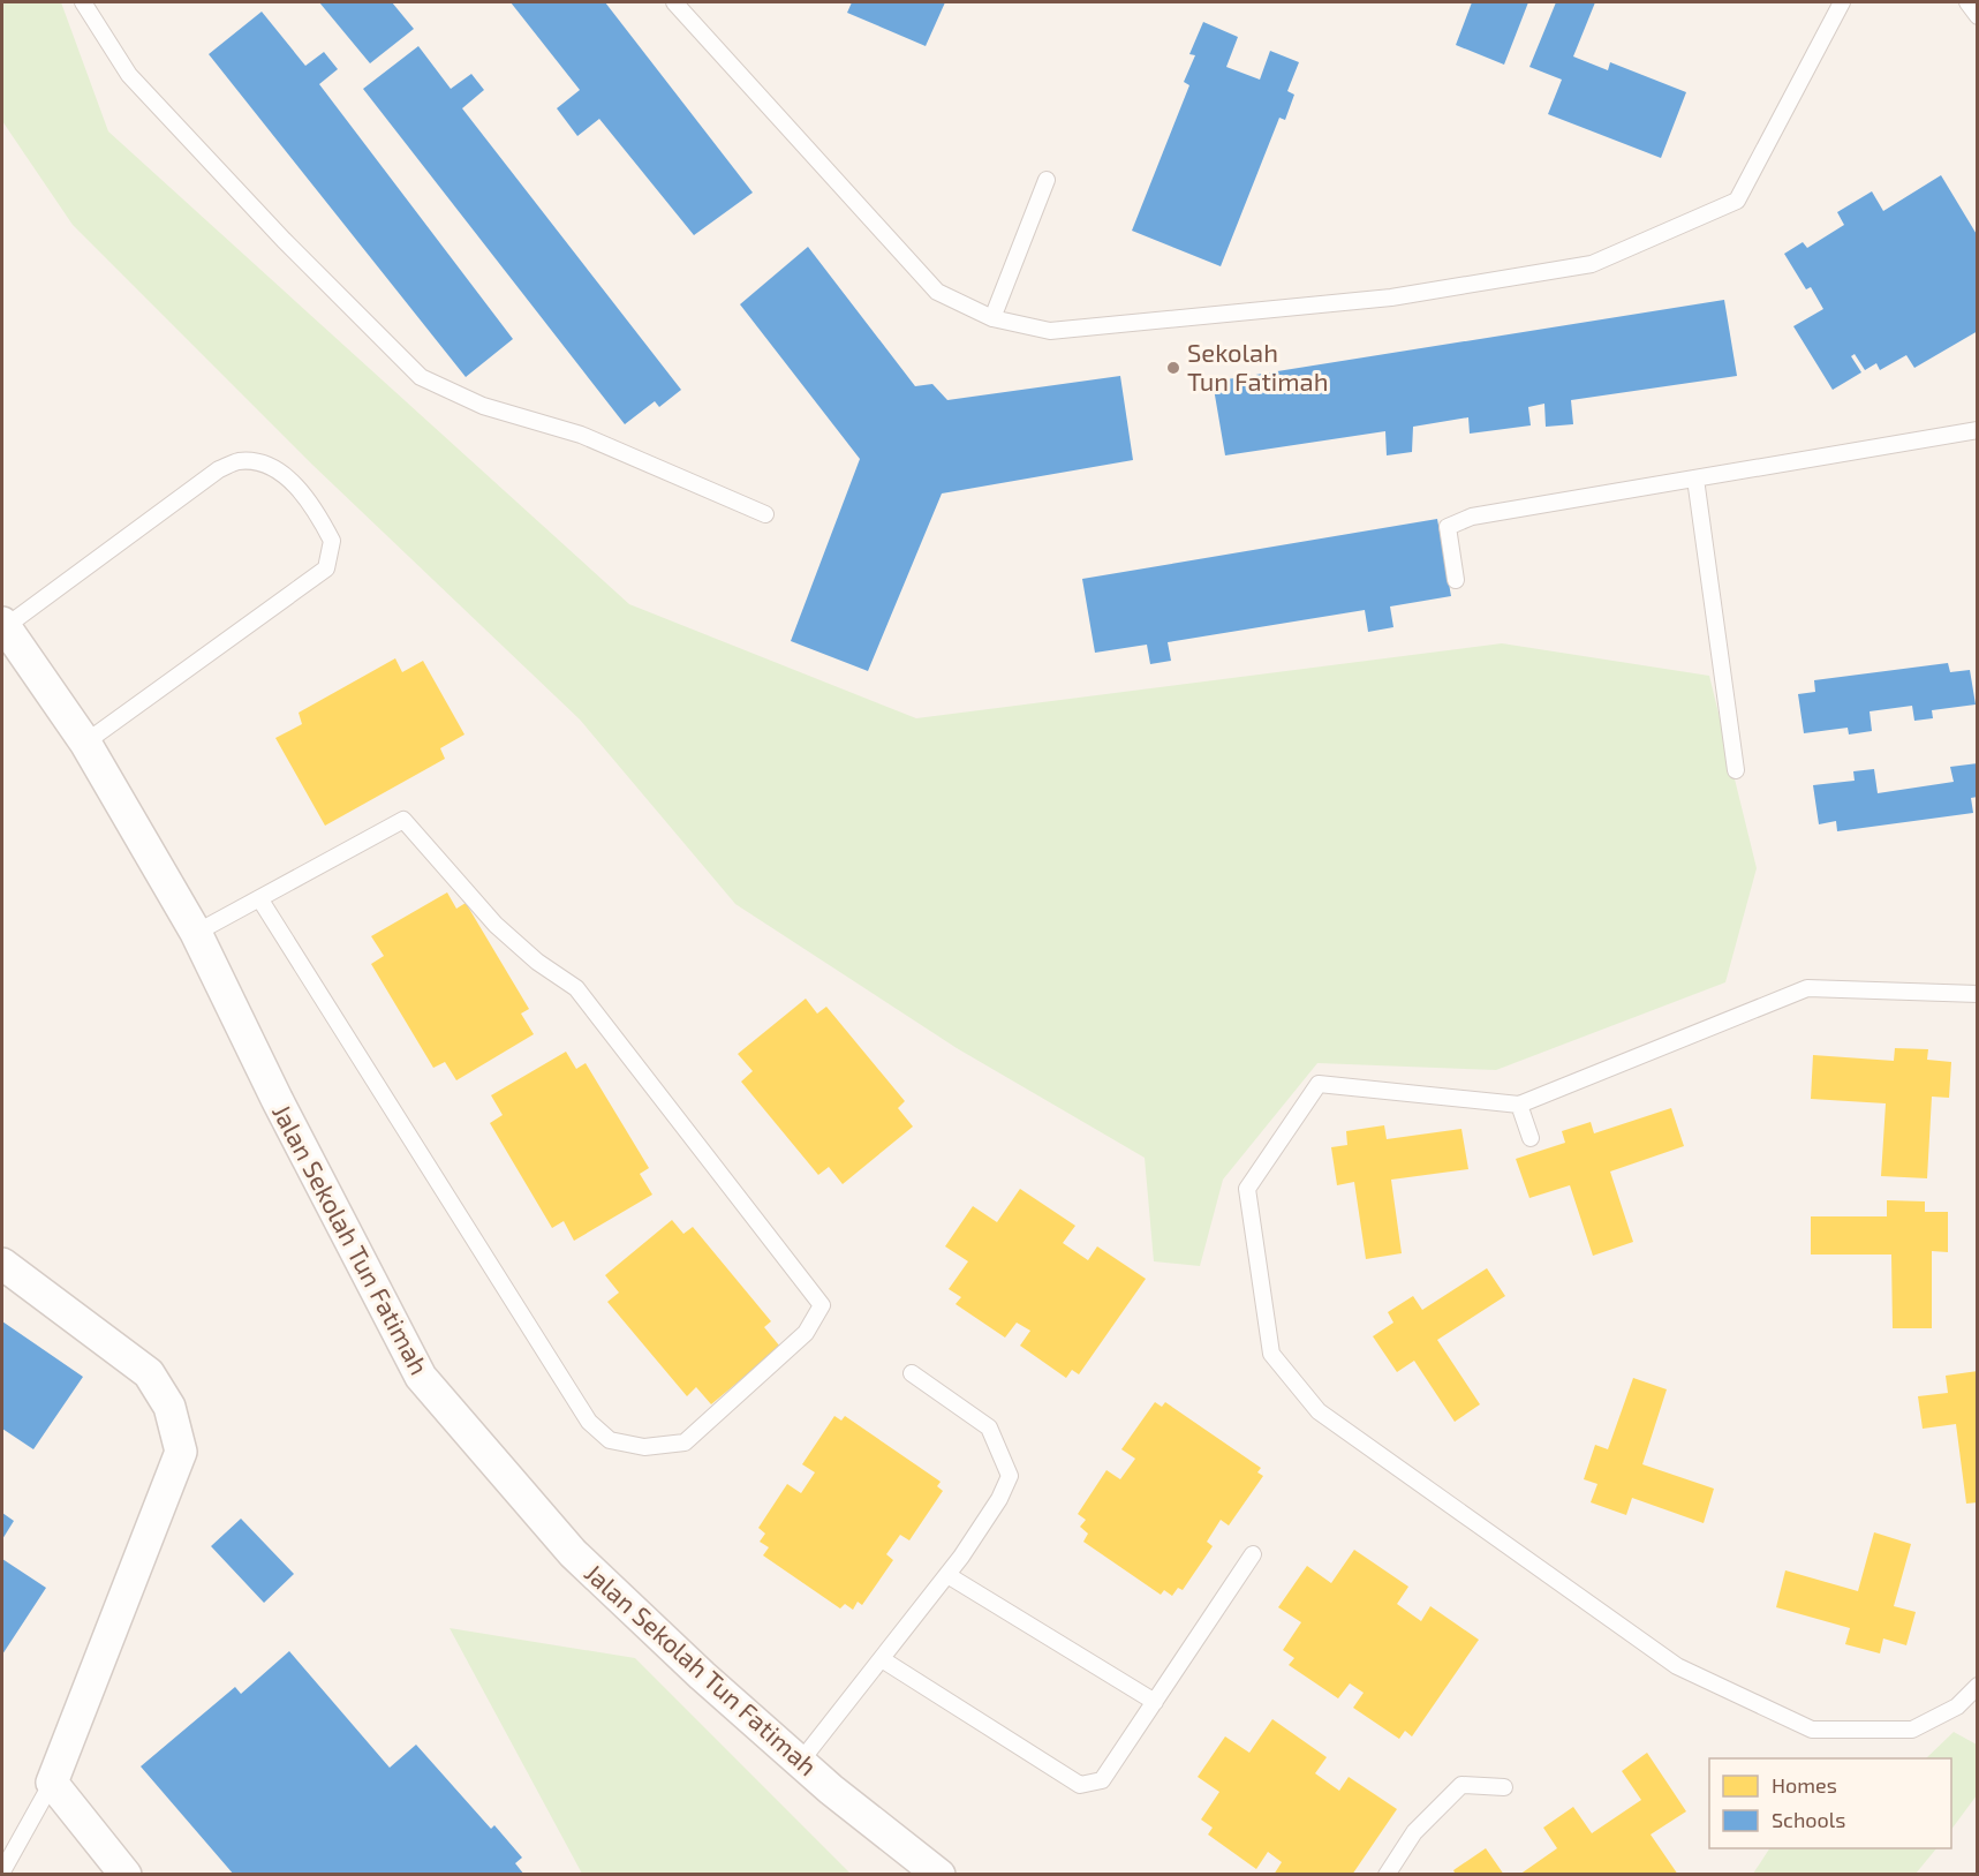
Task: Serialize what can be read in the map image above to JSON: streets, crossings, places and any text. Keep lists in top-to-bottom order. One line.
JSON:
{"streets":{"street":["Jalan Sekolah Tun Fatimah"]},"places":["Sekolah Tun Fatimah"],"legend":["Homes","Schools"]}
